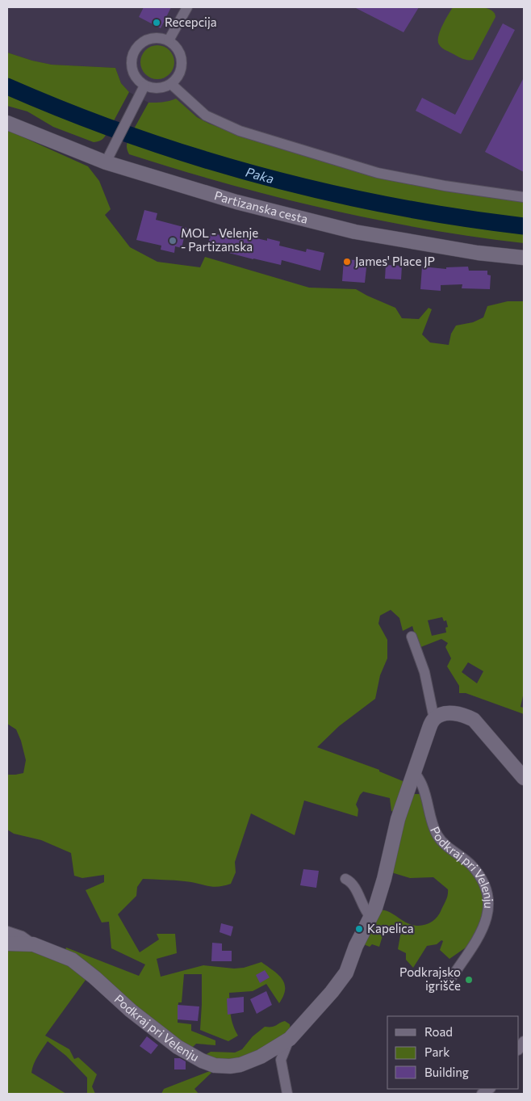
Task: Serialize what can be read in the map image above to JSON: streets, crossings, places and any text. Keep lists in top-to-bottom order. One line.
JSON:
{"streets":{"street":["Partizanska cesta","Podkraj pri Velenju"]},"water":["Paka"],"places":["Recepcija","MOL - Velenje - Partizanska","James' Place JP","Kapelica","Podkrajsko igrišče"],"legend":["Road","Park","Building"]}
